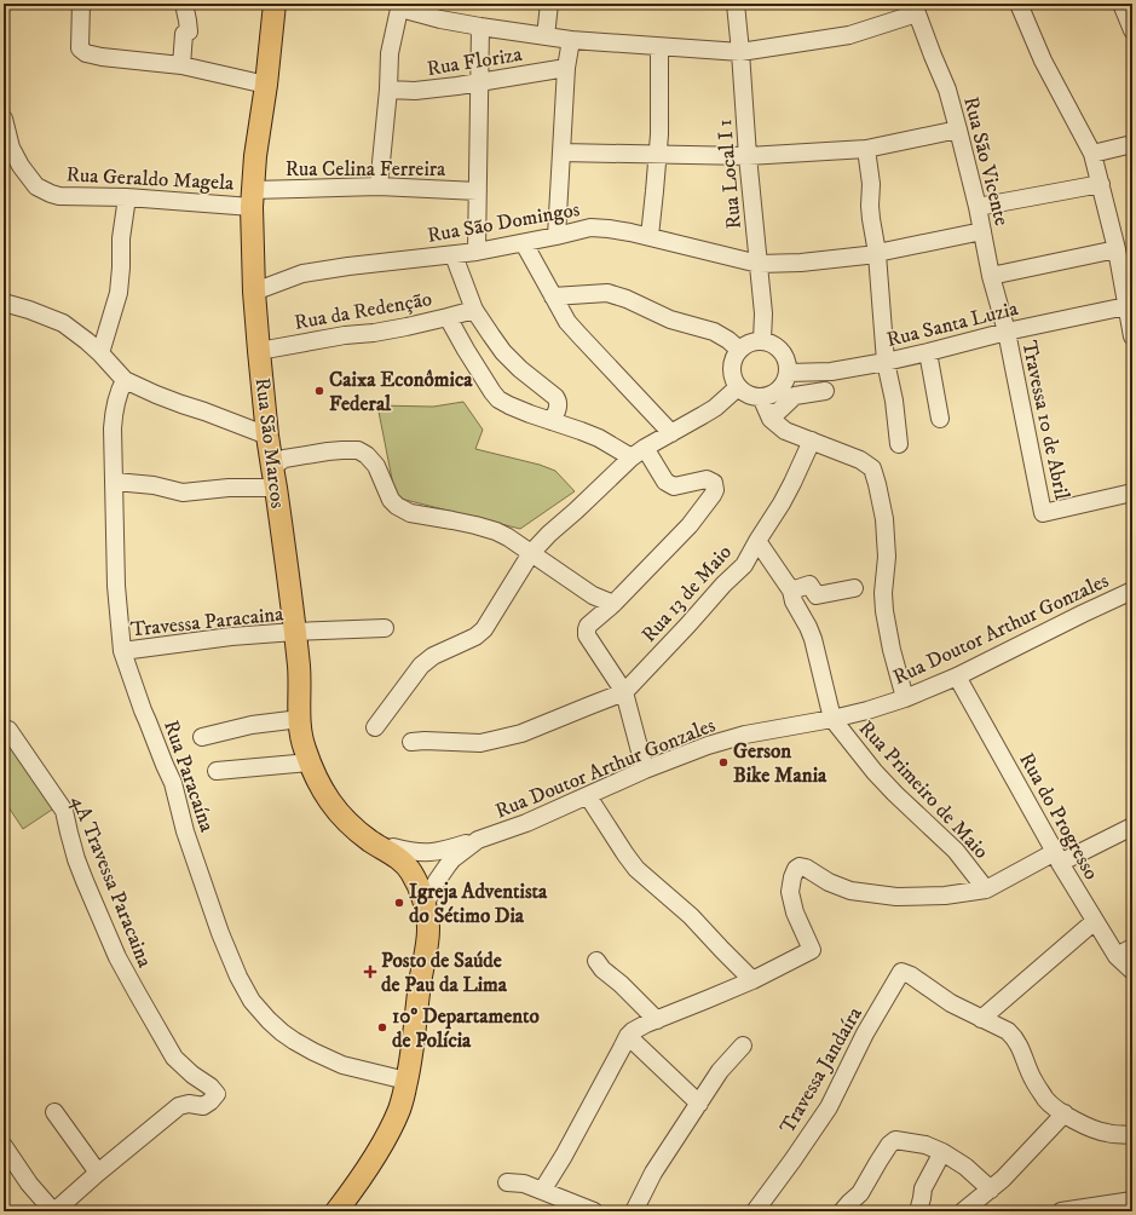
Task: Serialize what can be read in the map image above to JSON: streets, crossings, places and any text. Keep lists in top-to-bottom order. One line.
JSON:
{"streets":{"main road":["Rua São Marcos"],"street":["Rua Floriza","Rua São Vicente","Rua Celina Ferreira","Rua Local I 1","Rua Geraldo Magela","Rua São Domingos","Rua da Redenção","Rua Santa Luzia","Travessa 10 de Abril","Rua 13 de Maio","Travessa Paracaina","Rua Doutor Arthur Gonzales","Rua Paracaína","Rua Primeiro de Maio","Rua do Progresso","4A Travessa Paracaina","Travessa Jandaíra"]},"crossings":[["Rua São Vicente","Rua Santa Luzia"],["Rua São Vicente","Travessa 10 de Abril"],["Rua Celina Ferreira","Rua Geraldo Magela"],["Rua Celina Ferreira","Rua São Marcos"],["Rua Local I 1","Rua São Domingos"],["Rua Local I 1","Rua Santa Luzia"],["Rua Geraldo Magela","Rua São Marcos"],["Rua São Domingos","Rua São Marcos"],["Rua da Redenção","Rua São Marcos"],["Rua Santa Luzia","Travessa 10 de Abril"],["Rua São Marcos","Travessa Paracaina"],["Rua São Marcos","Rua Doutor Arthur Gonzales"],["Rua São Marcos","Rua Paracaína"],["Travessa Paracaina","Rua Paracaína"],["Rua Doutor Arthur Gonzales","Rua Primeiro de Maio"],["Rua Doutor Arthur Gonzales","Rua do Progresso"],["Rua Primeiro de Maio","Rua do Progresso"]],"places":{"other":["Caixa Econômica Federal","Gerson Bike Mania","Igreja Adventista do Sétimo Dia","10º Departamento de Polícia"],"health":["Posto de Saúde de Pau da Lima"]}}
